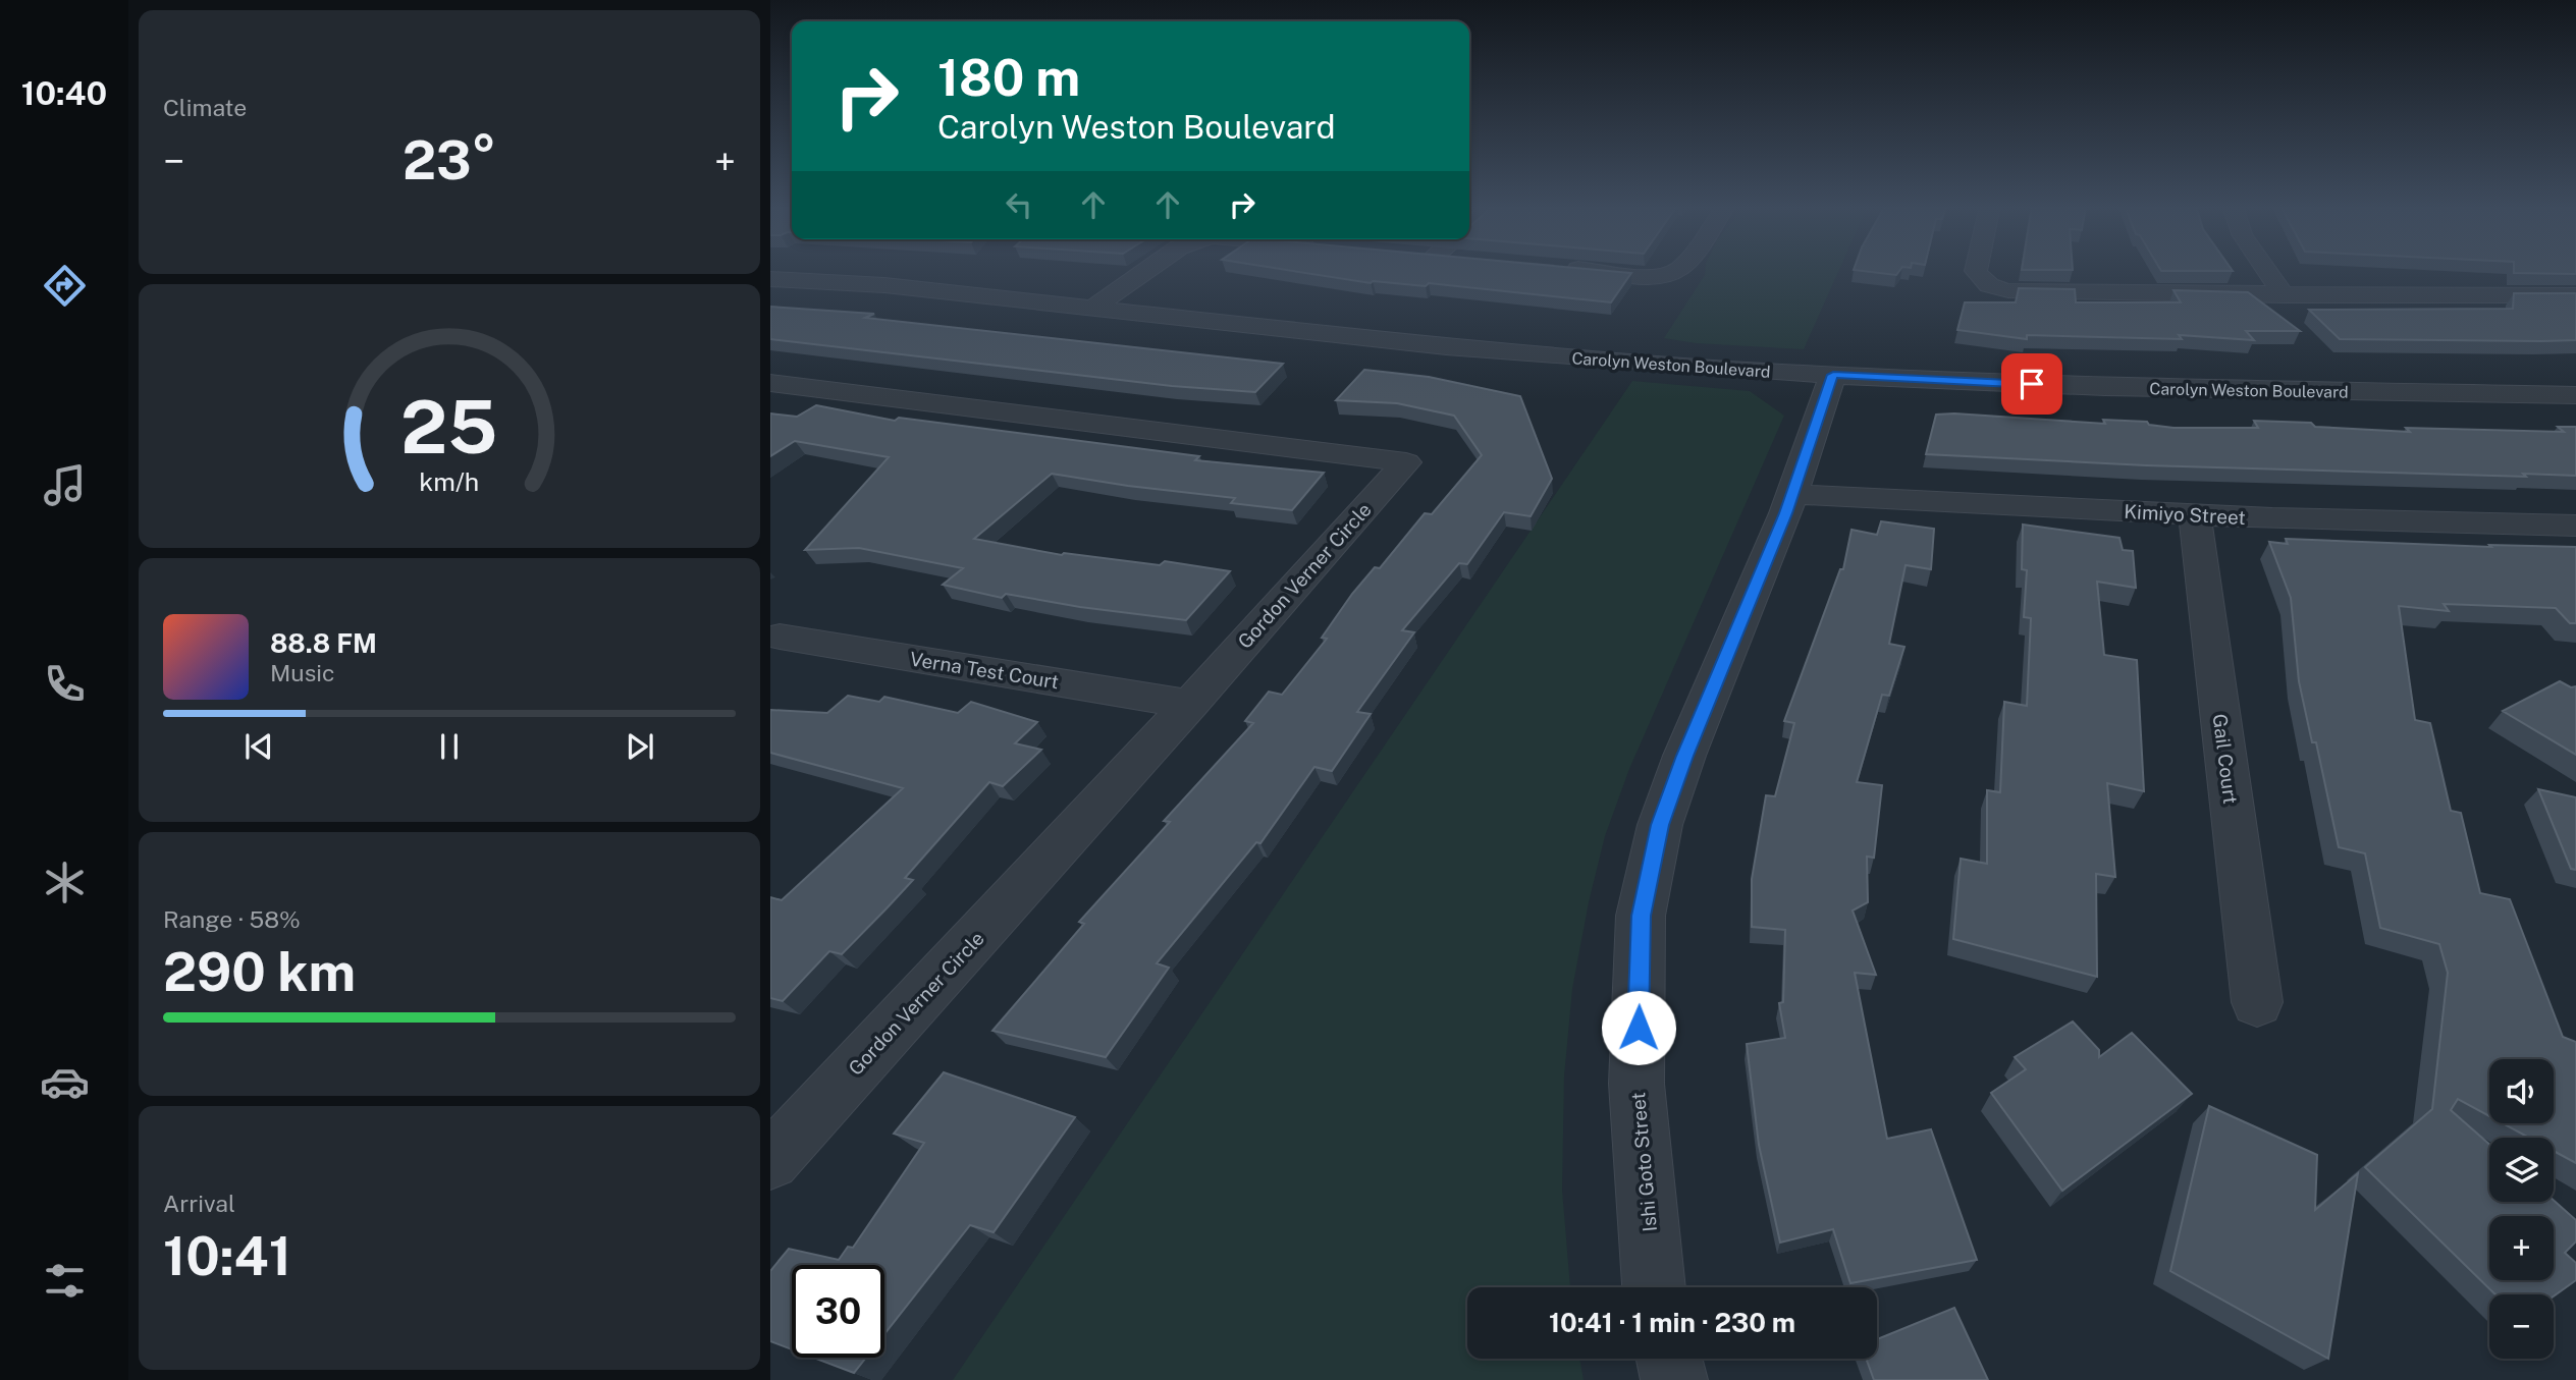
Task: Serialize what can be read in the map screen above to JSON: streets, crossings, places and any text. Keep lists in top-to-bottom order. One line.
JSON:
{"streets":{"street":["Carolyn Weston Boulevard","Kimiyo Street","Gordon Verner Circle","Verna Test Court","Gail Court","Ishi Goto Street"]},"crossings":[["Carolyn Weston Boulevard","Ishi Goto Street"],["Kimiyo Street","Gail Court"],["Kimiyo Street","Ishi Goto Street"],["Gordon Verner Circle","Verna Test Court"]],"page":{"tabs":"10:40","tile":["Climate",["Range · 58%","290 km"],["Arrival","10:41"]],"turn":["180 m","Carolyn Weston Boulevard"],"heat":["−","23°","+"],"song":["88.8 FM","Music"],"map_buttons":["+","−"],"limit":"30","trip":"10:41 · 1 min · 230 m","gauge":["25","km/h"]}}
